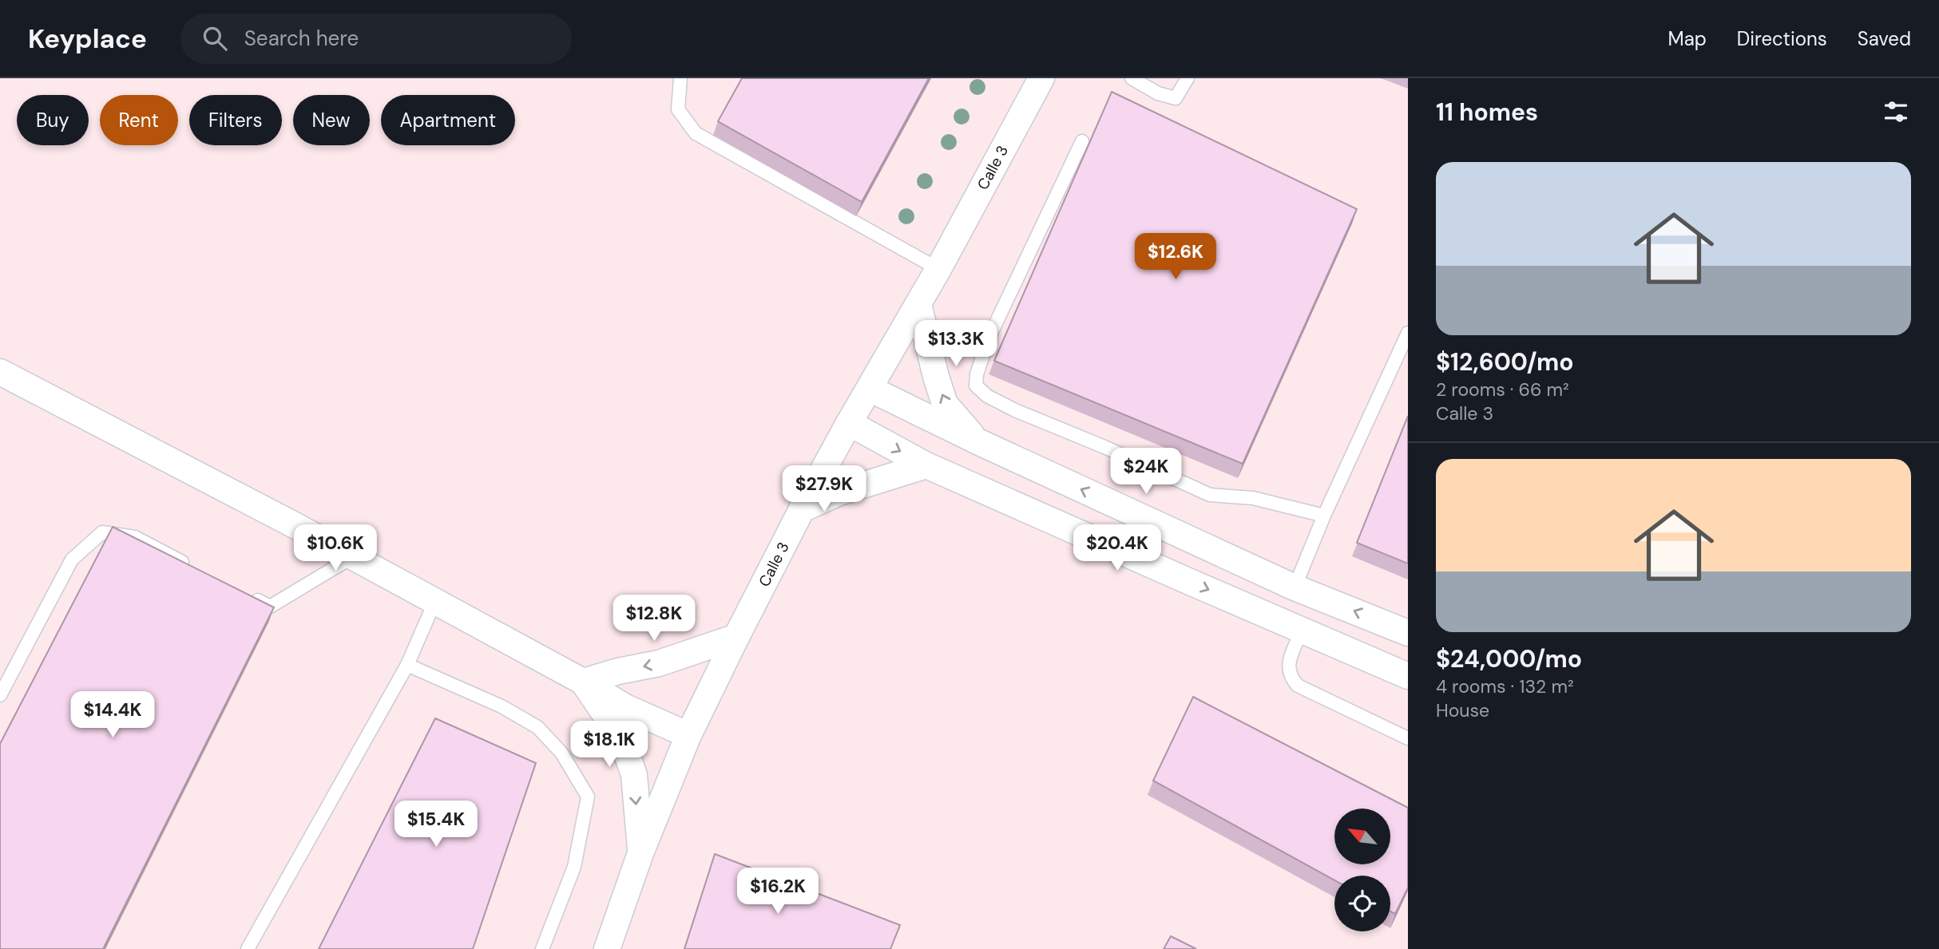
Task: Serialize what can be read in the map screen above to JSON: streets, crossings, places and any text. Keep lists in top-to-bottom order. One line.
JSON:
{"streets":{"street":["Calle 3"]},"north":"top left","page":{"header":"Keyplace","search":"Search here","nav":["Map","Directions","Saved"],"heading":"11 homes","chip":["Buy","Rent","Filters","New","Apartment"],"list":[{"name":"$12,600/mo","note":"2 rooms · 66 m² · Calle 3"},{"name":"$24,000/mo","note":"4 rooms · 132 m² · House"}],"price":["$12.6K","$13.3K","$24K","$27.9K","$10.6K","$20.4K","$12.8K","$14.4K","$18.1K","$15.4K","$16.2K"]}}
